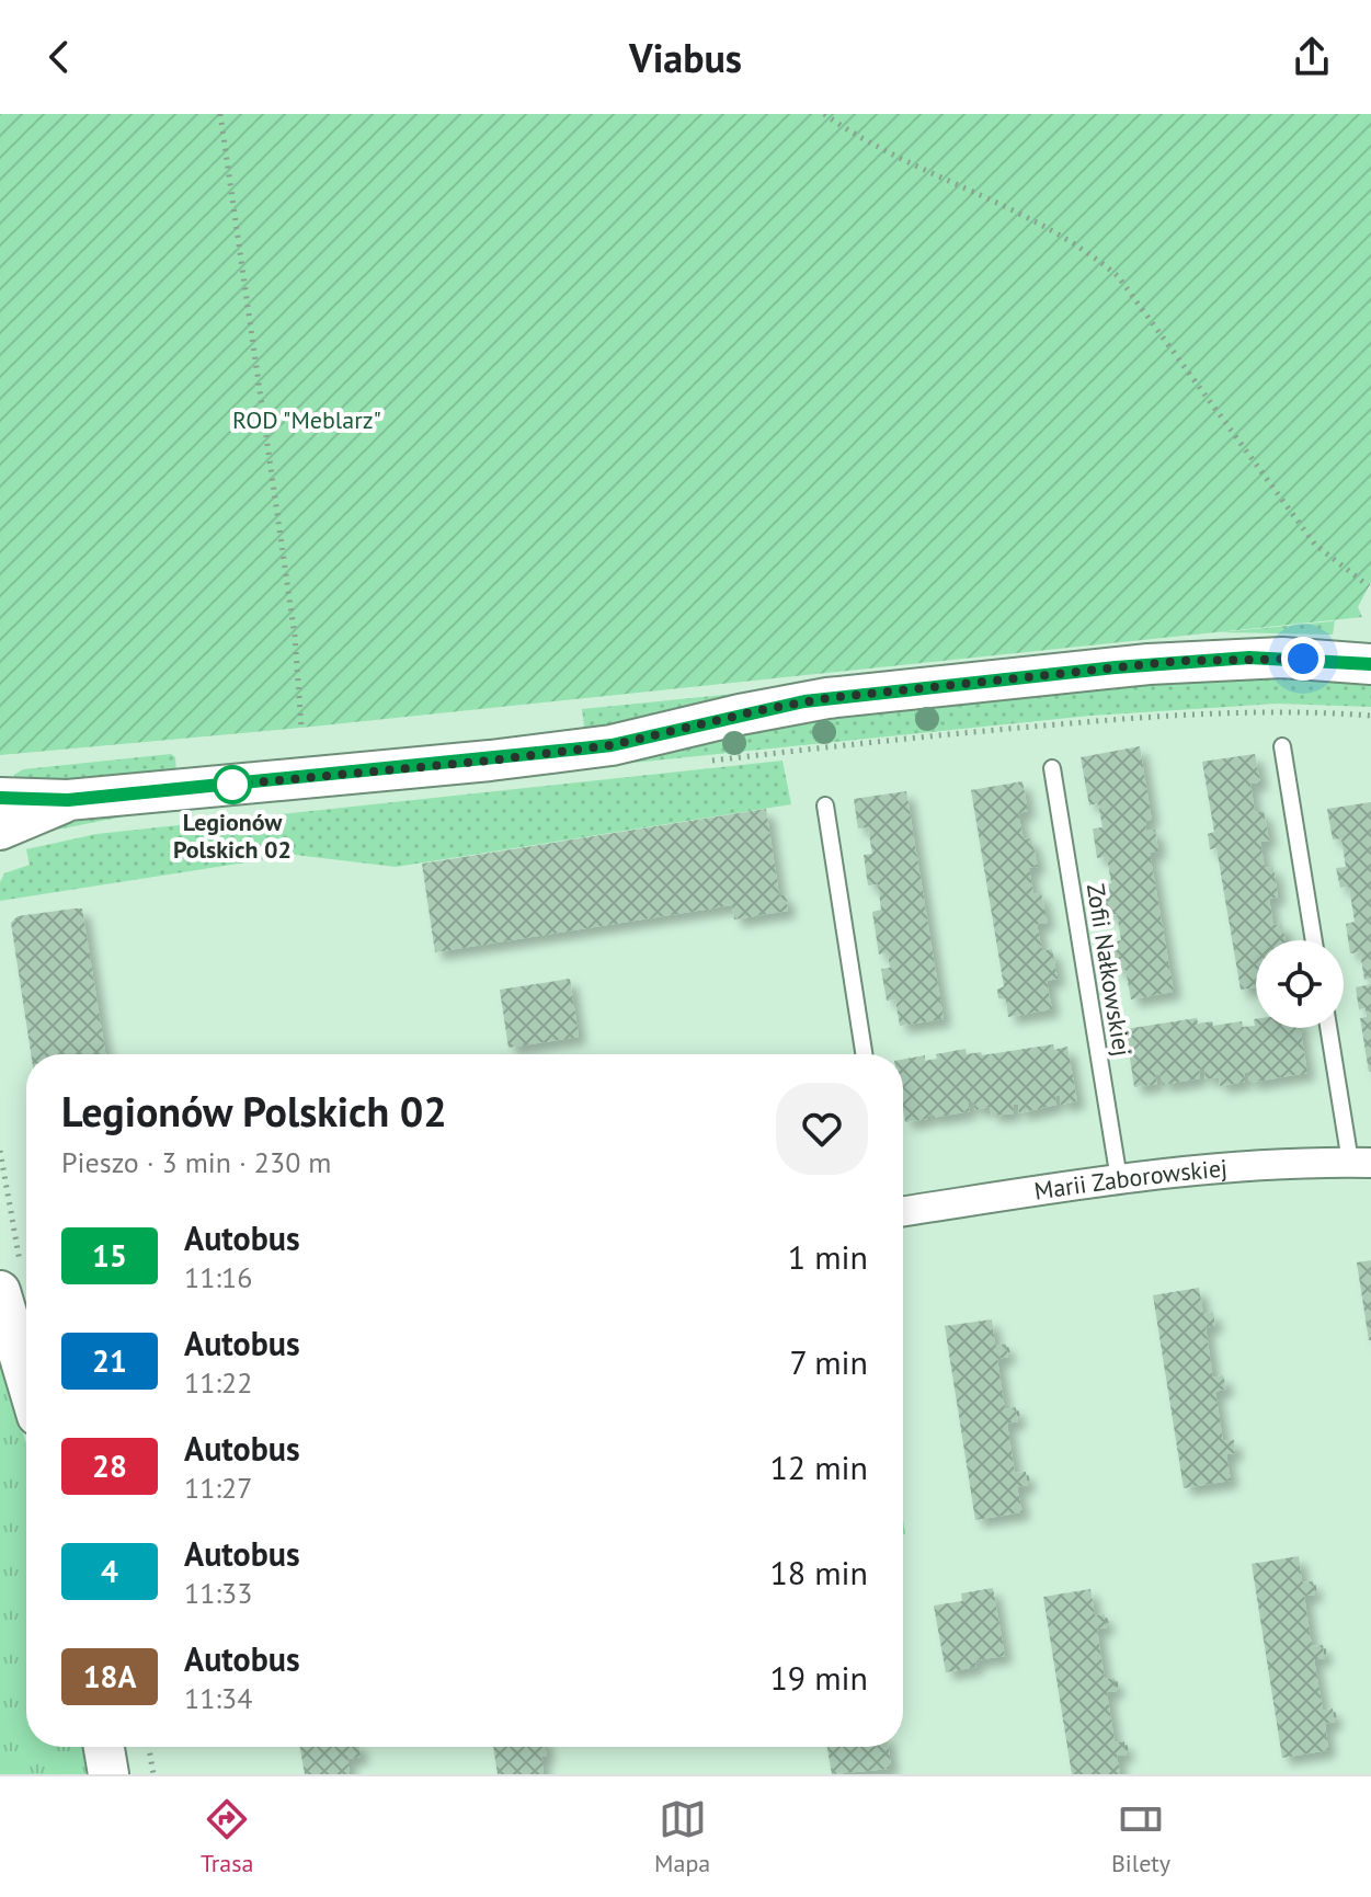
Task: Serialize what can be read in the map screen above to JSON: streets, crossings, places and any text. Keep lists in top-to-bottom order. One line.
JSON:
{"streets":{"street":["Marii Zaborowskiej"],"lane":["Zofii Nałkowskiej"]},"crossings":[["Zofii Nałkowskiej","Marii Zaborowskiej"]],"parks":["ROD \"Meblarz\""],"places":["Legionów Polskich 02"],"lines":["bus line 15"],"page":{"header":"Viabus","heading":["Legionów Polskich 02","Pieszo · 3 min · 230 m"],"list":[{"mark":"15","name":"Autobus","note":"11:16","value":"1 min"},{"mark":"21","name":"Autobus","note":"11:22","value":"7 min"},{"mark":"28","name":"Autobus","note":"11:27","value":"12 min"},{"mark":"4","name":"Autobus","note":"11:33","value":"18 min"},{"mark":"18A","name":"Autobus","note":"11:34","value":"19 min"}],"tabs":["Trasa","Mapa","Bilety"]}}
